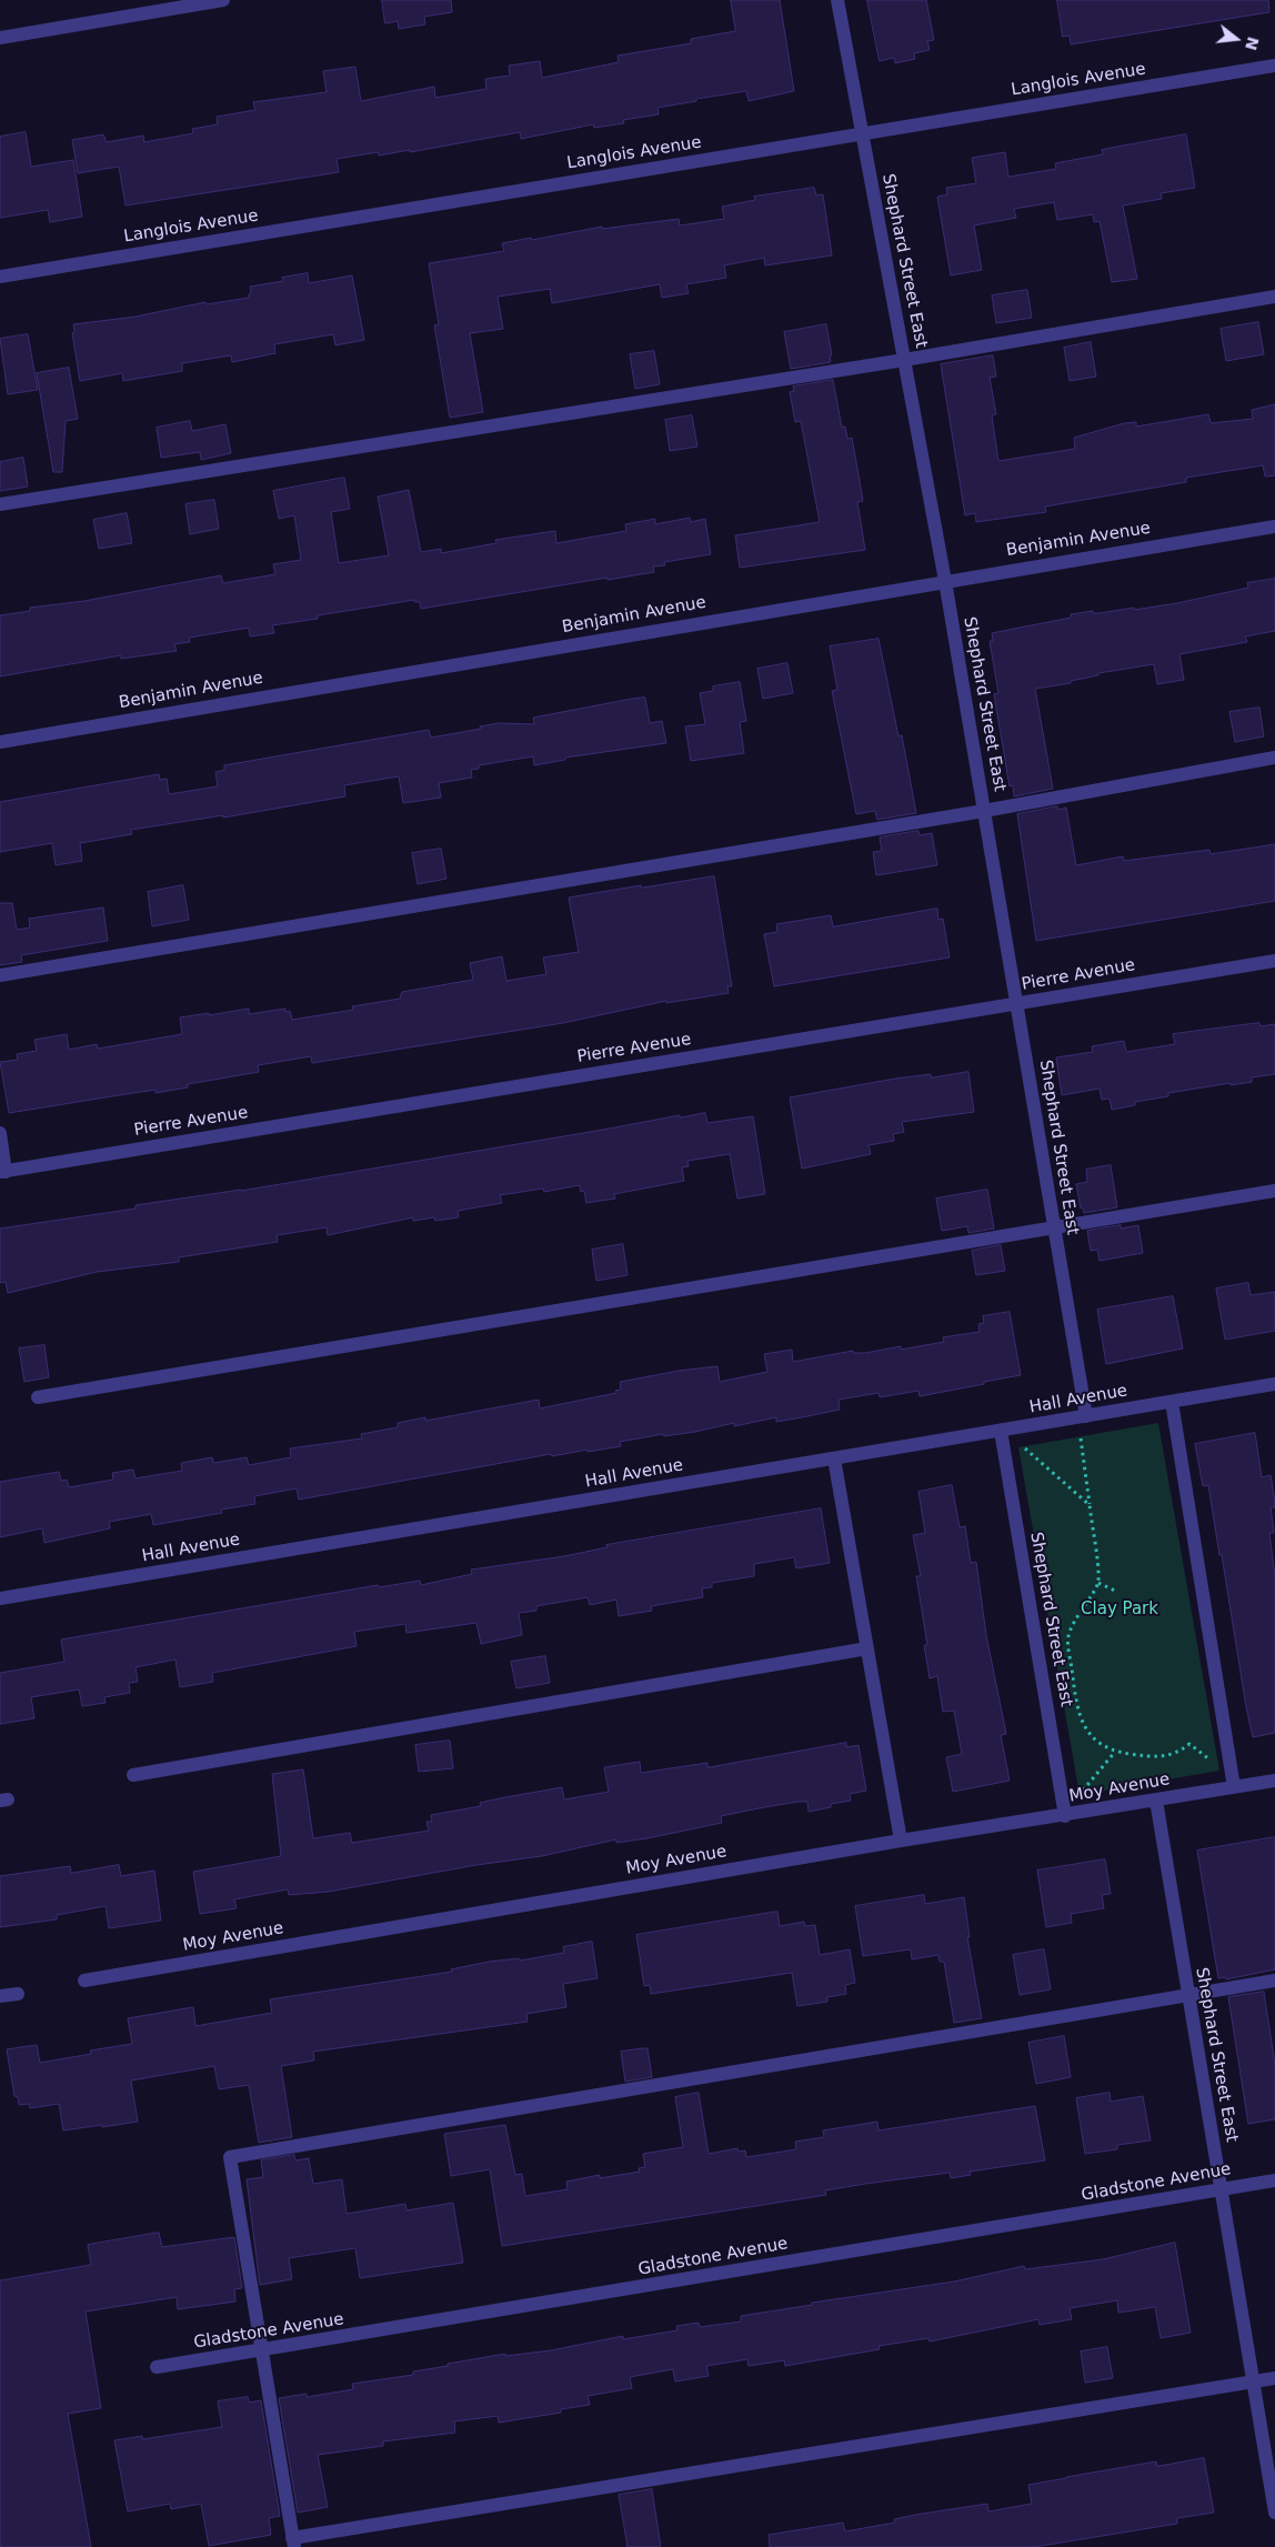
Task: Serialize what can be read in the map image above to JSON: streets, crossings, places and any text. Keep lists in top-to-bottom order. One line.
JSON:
{"streets":{"street":["Langlois Avenue","Shephard Street East","Benjamin Avenue","Pierre Avenue","Hall Avenue","Moy Avenue","Gladstone Avenue"]},"crossings":[["Langlois Avenue","Shephard Street East"],["Shephard Street East","Benjamin Avenue"],["Shephard Street East","Pierre Avenue"],["Shephard Street East","Hall Avenue"],["Shephard Street East","Moy Avenue"],["Shephard Street East","Gladstone Avenue"]],"parks":["Clay Park"],"north":"right"}
